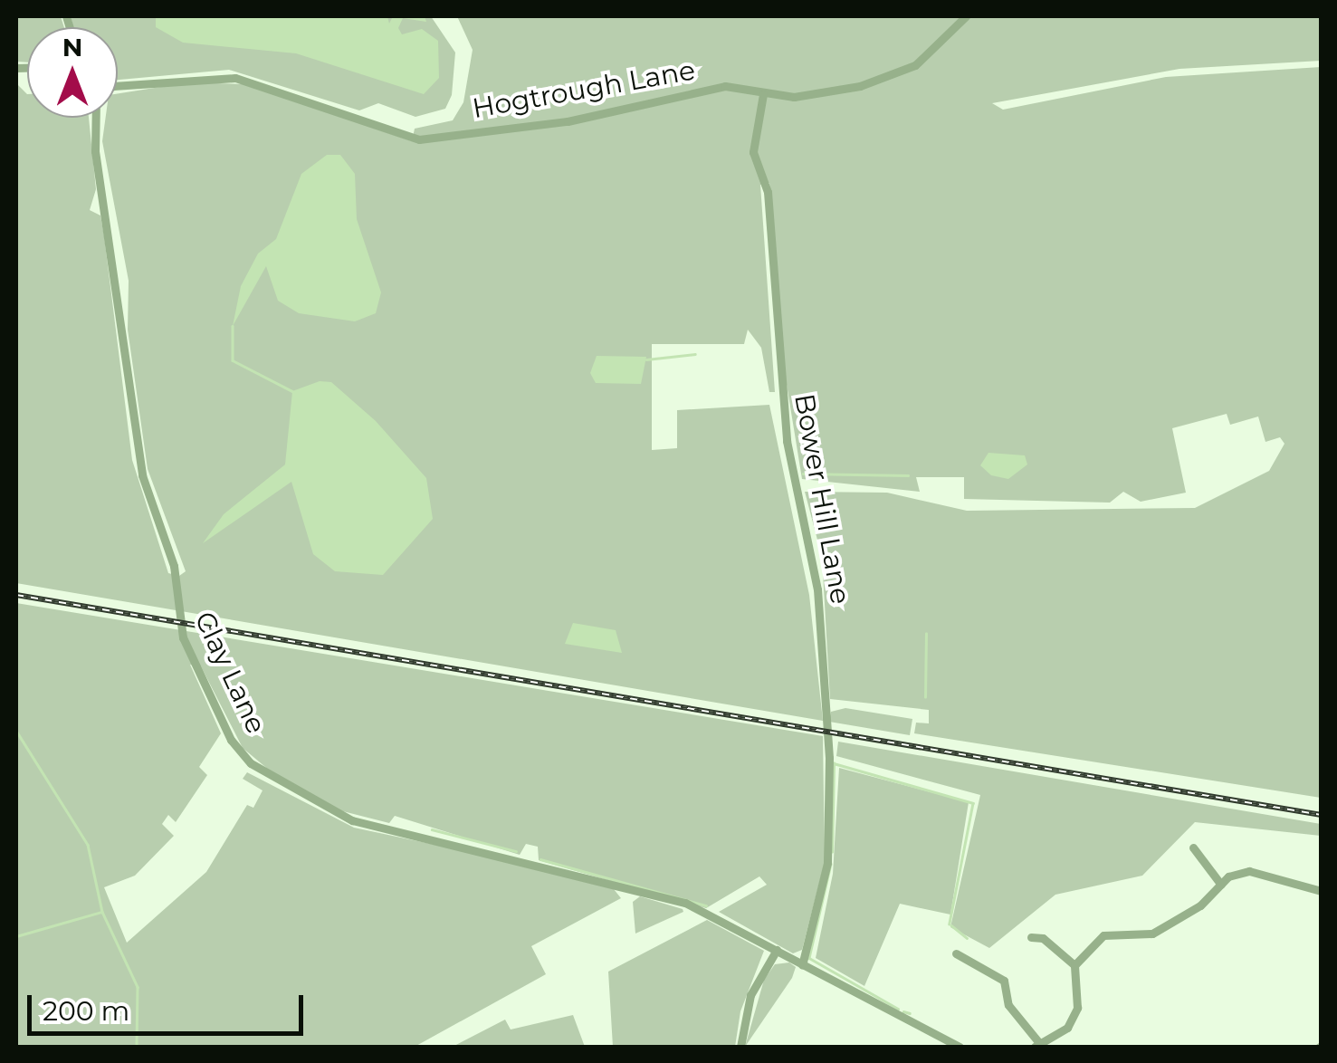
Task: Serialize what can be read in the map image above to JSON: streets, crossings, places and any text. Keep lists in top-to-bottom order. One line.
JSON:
{"streets":{"street":["Hogtrough Lane","Bower Hill Lane","Clay Lane"]},"crossings":[["Hogtrough Lane","Bower Hill Lane"],["Bower Hill Lane","Clay Lane"]],"scale_bar":"200 m","north":"top"}
